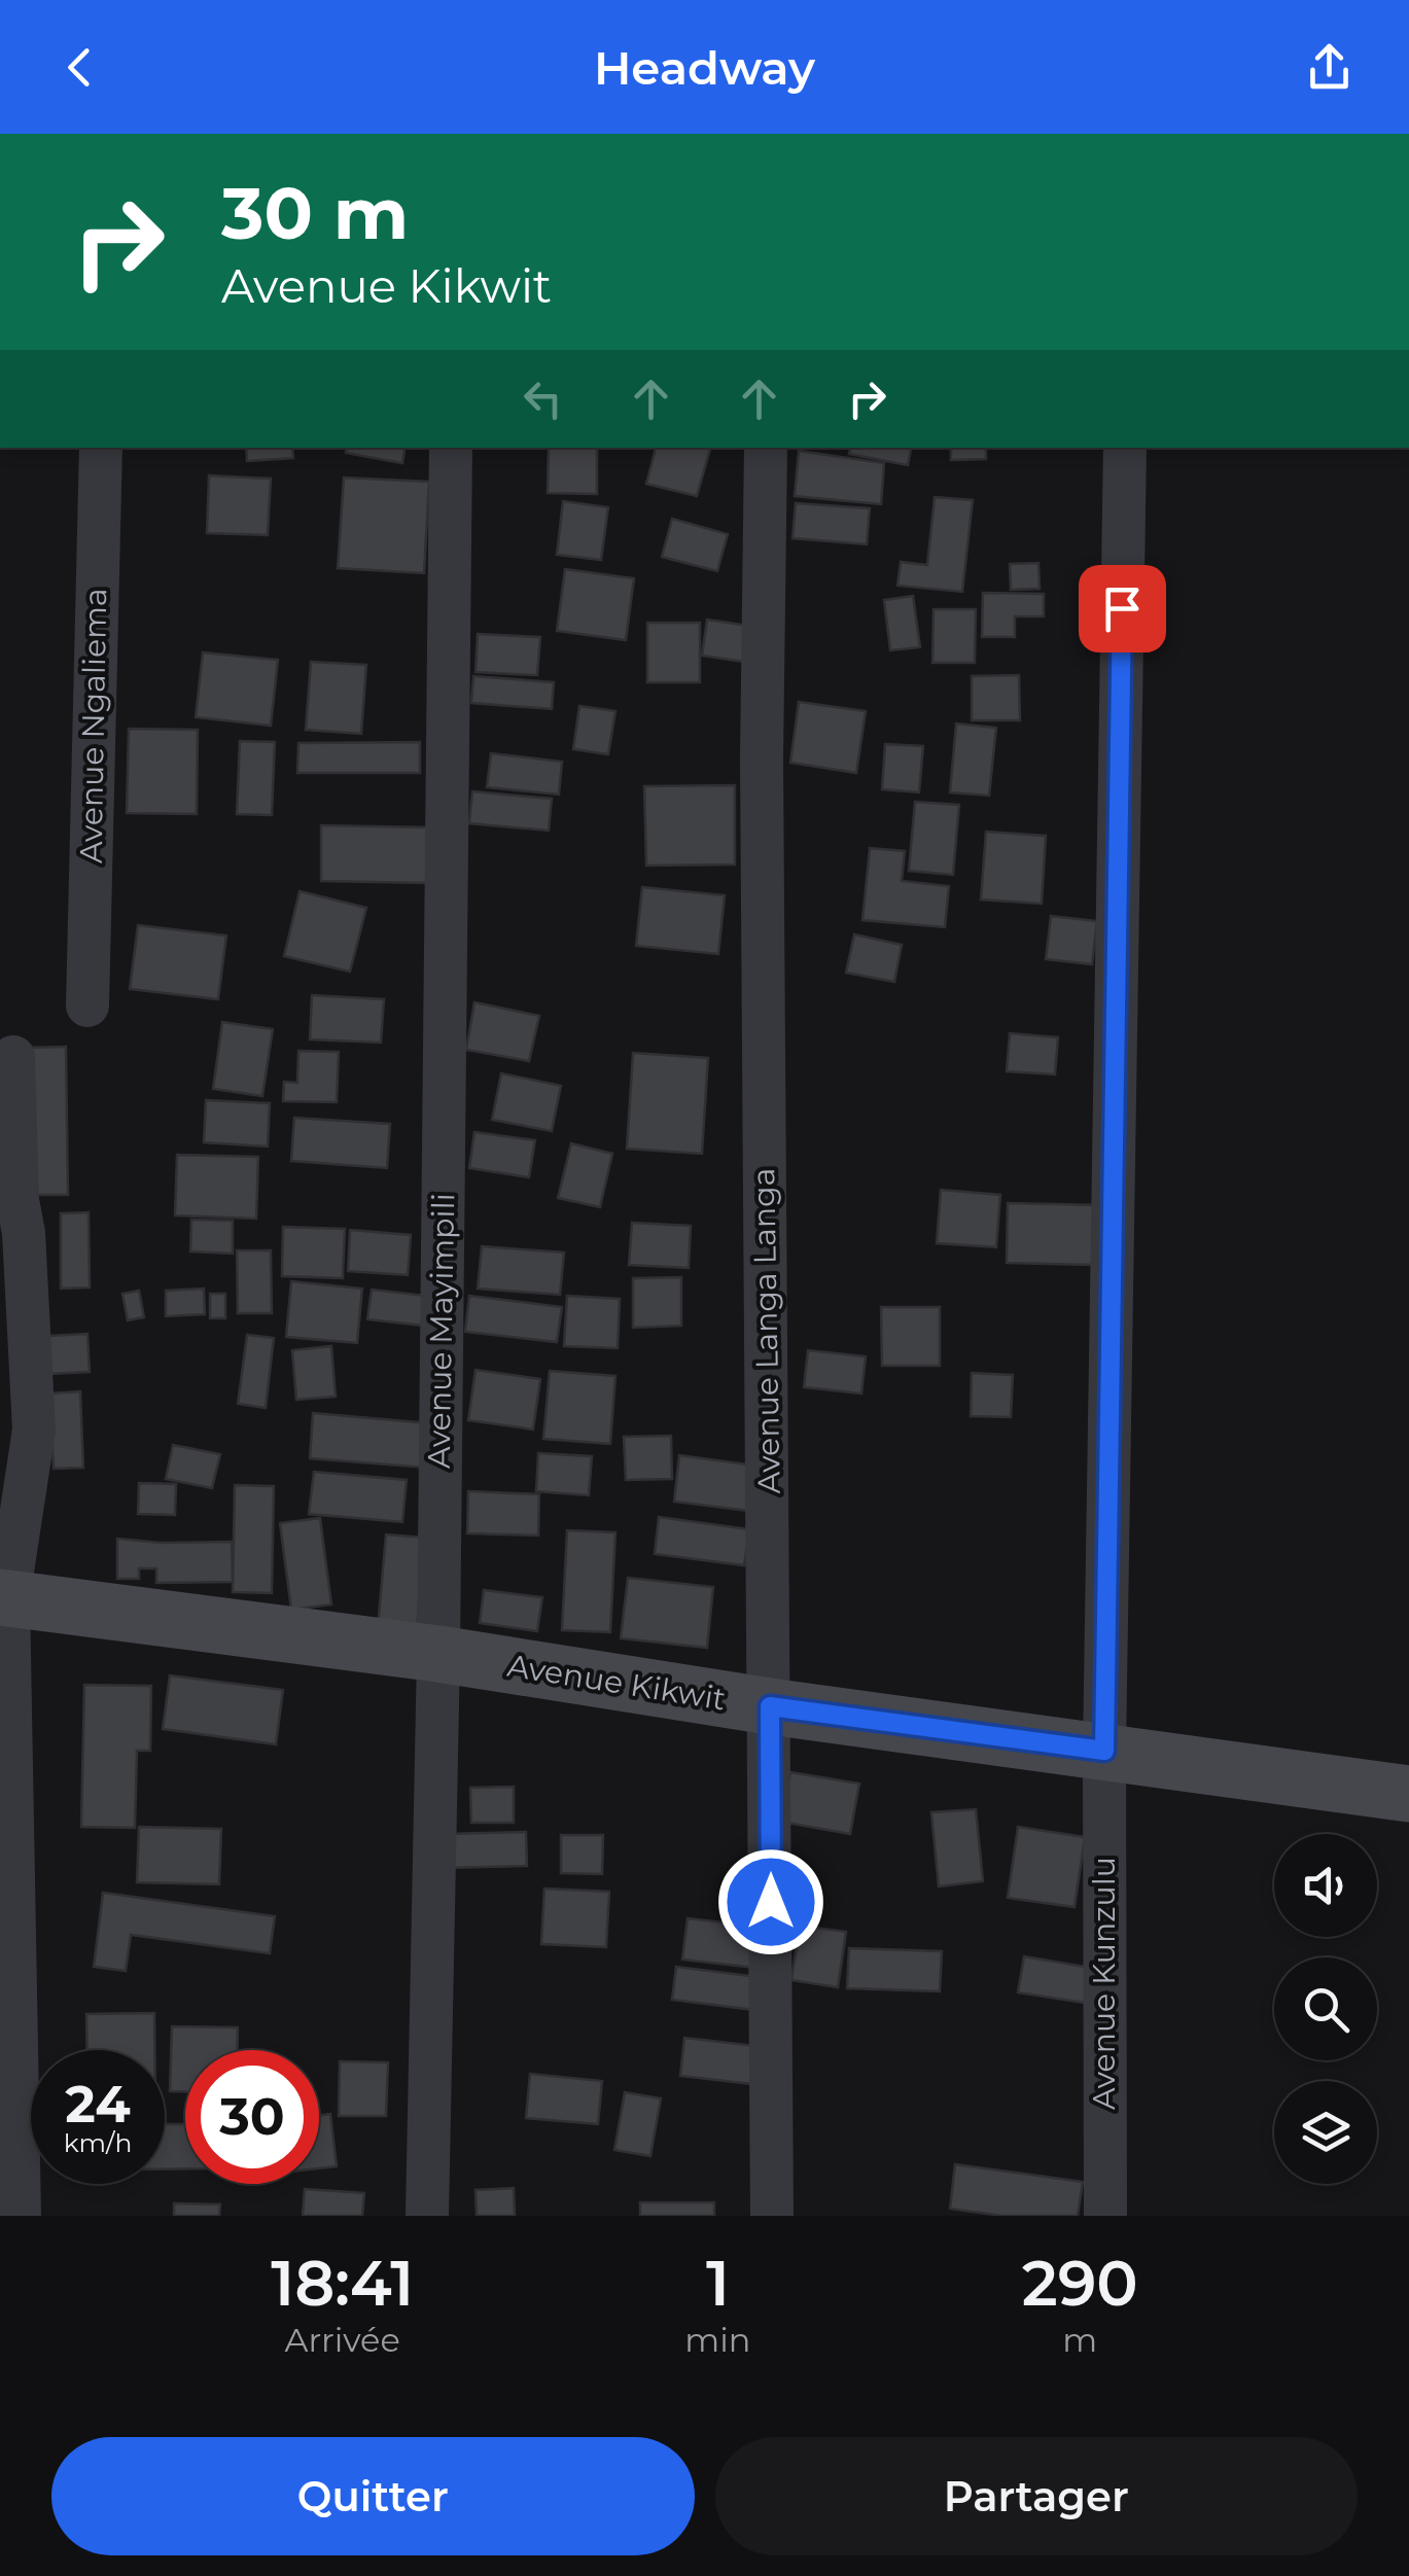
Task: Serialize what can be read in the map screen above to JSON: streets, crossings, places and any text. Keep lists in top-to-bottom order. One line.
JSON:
{"streets":{"main road":["Avenue Kikwit"],"street":["Avenue Ngaliema","Avenue Mayimpili","Avenue Langa Langa","Avenue Kunzulu"]},"crossings":[["Avenue Mayimpili","Avenue Kikwit"],["Avenue Langa Langa","Avenue Kikwit"],["Avenue Kikwit","Avenue Kunzulu"]],"page":{"header":"Headway","turn":["30 m","Avenue Kikwit"],"speed":"24 km/h","limit":"30","eta":["18:41","Arrivée","1","min","290","m"],"buttons":["Quitter","Partager"]}}
